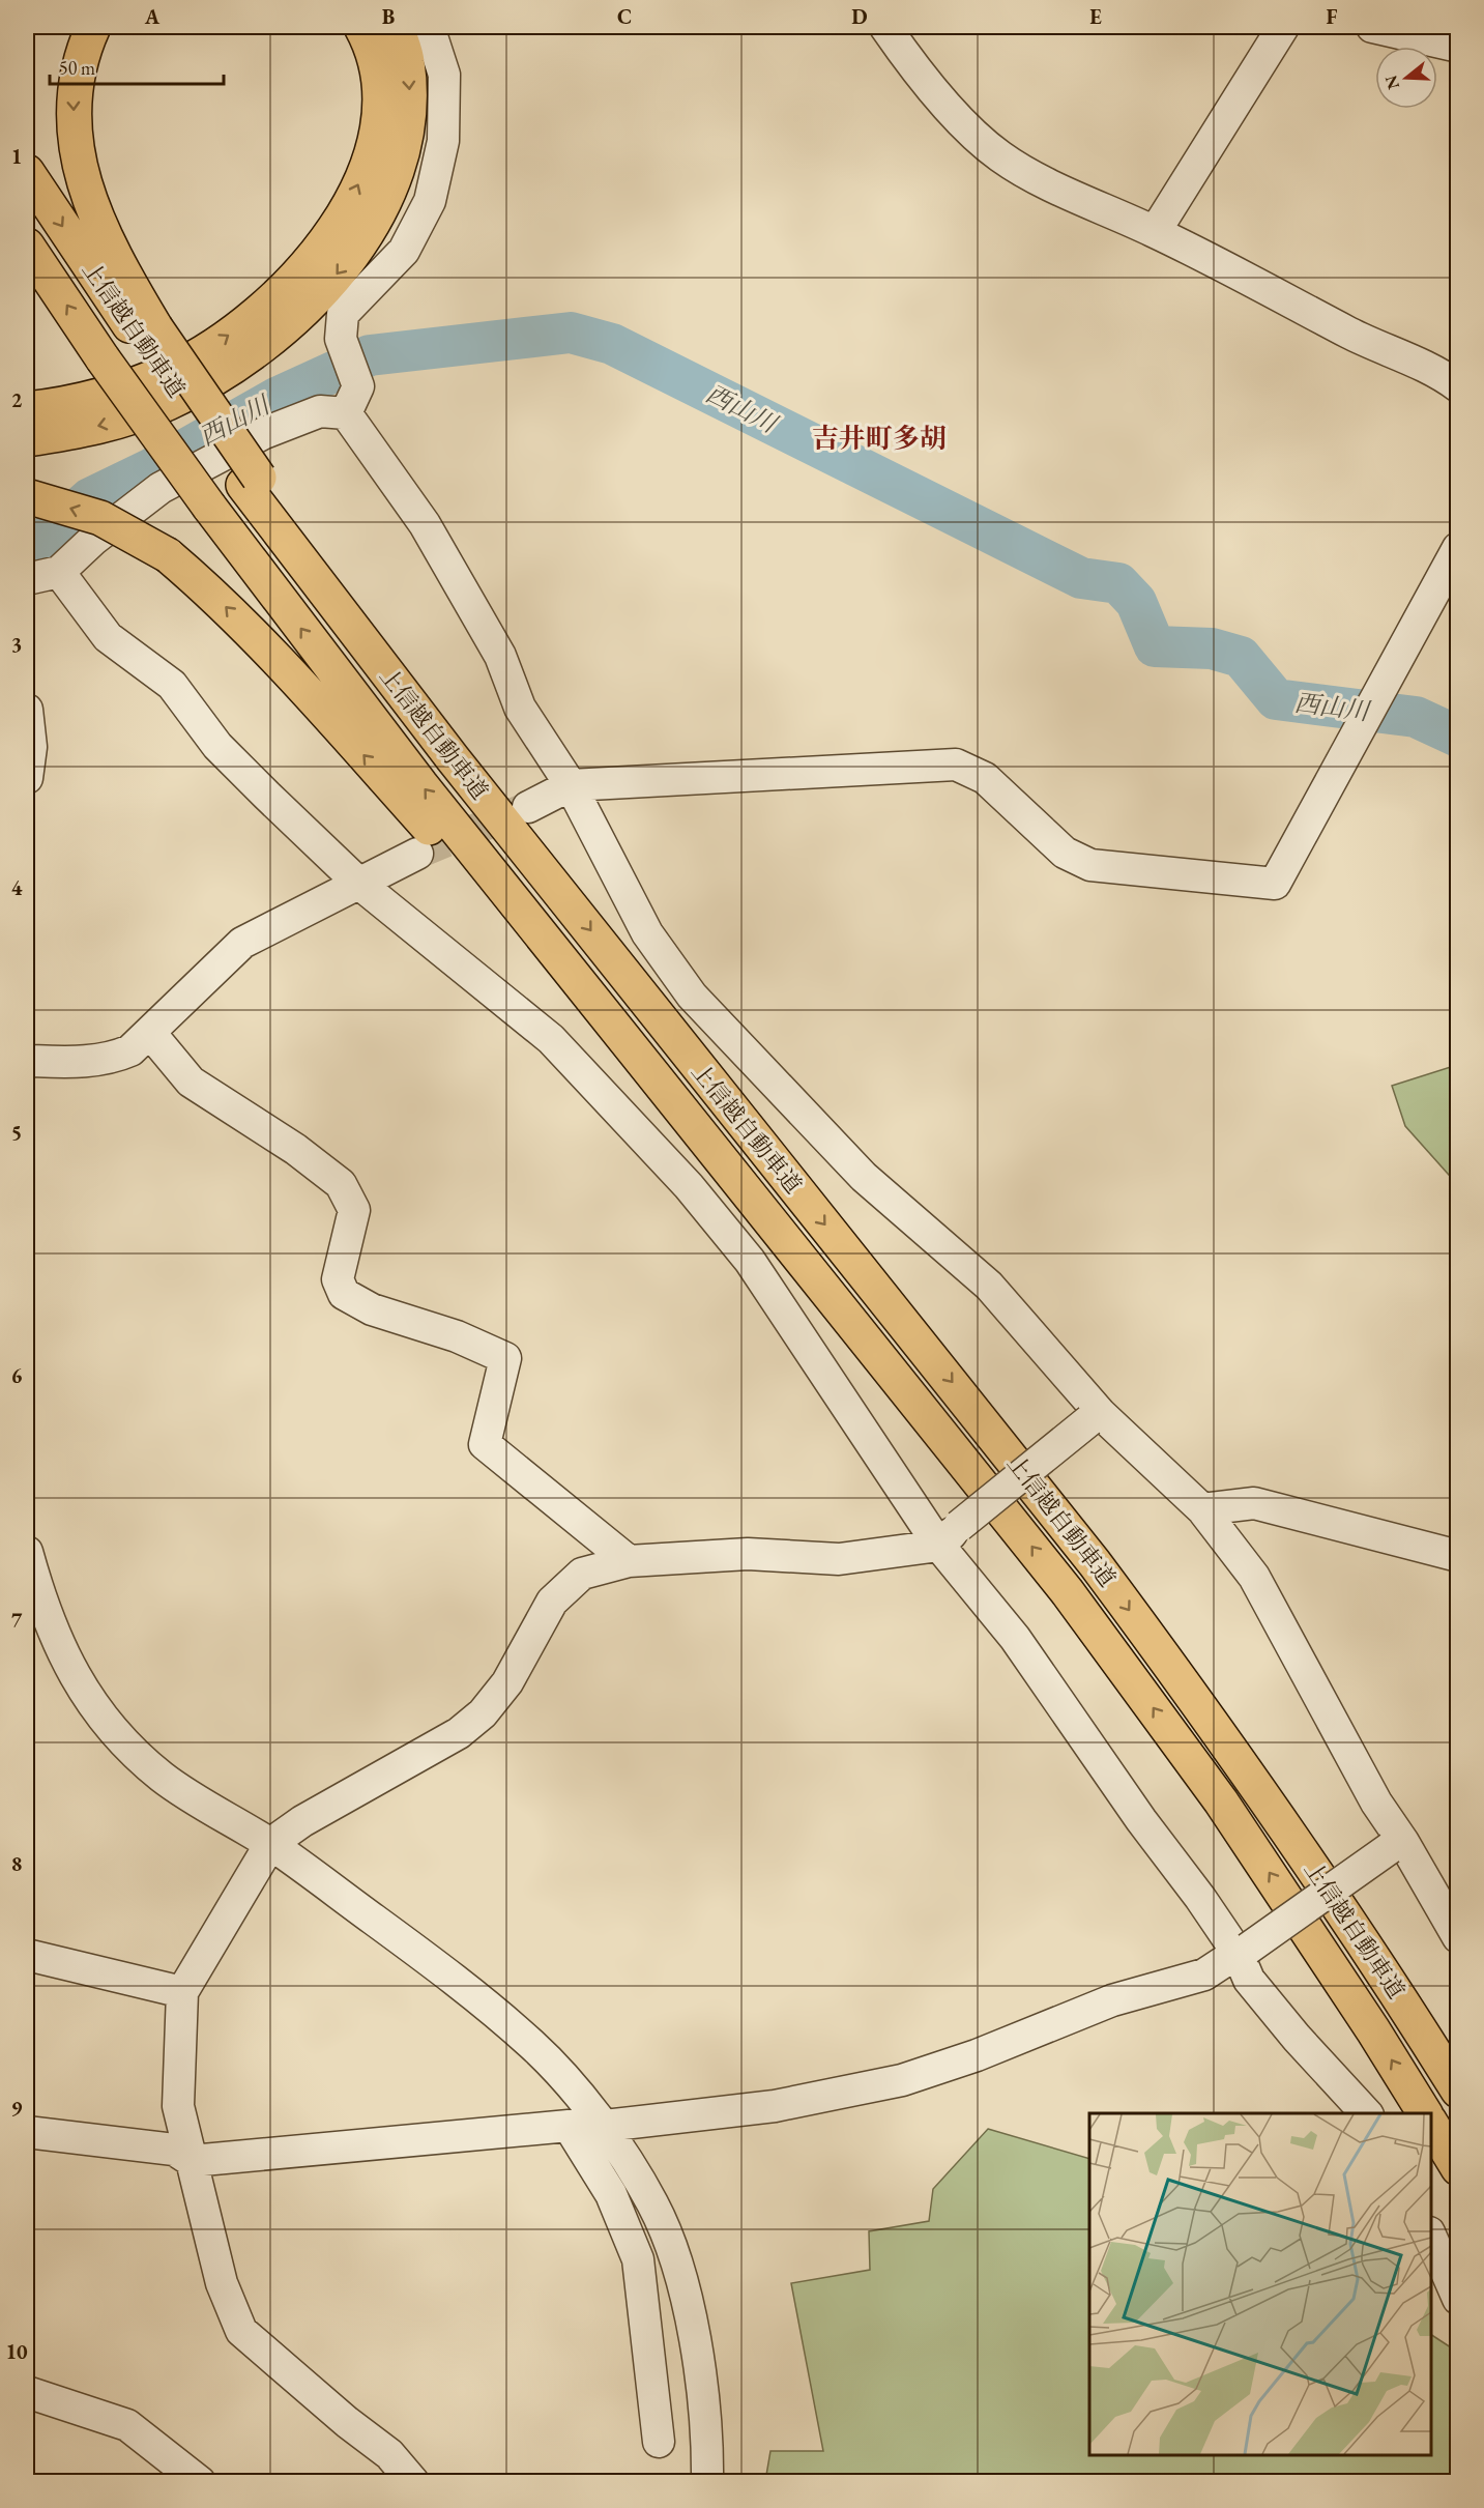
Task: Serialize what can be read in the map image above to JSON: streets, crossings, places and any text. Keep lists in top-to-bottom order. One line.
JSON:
{"streets":{"highway":["上信越自動車道"]},"districts":["吉井町多胡"],"water":["西山川"],"scale_bar":"50 m","north":"left","grid":{"columns":["A","B","C","D","E","F"],"rows":["1","2","3","4","5","6","7","8","9","10"]}}
